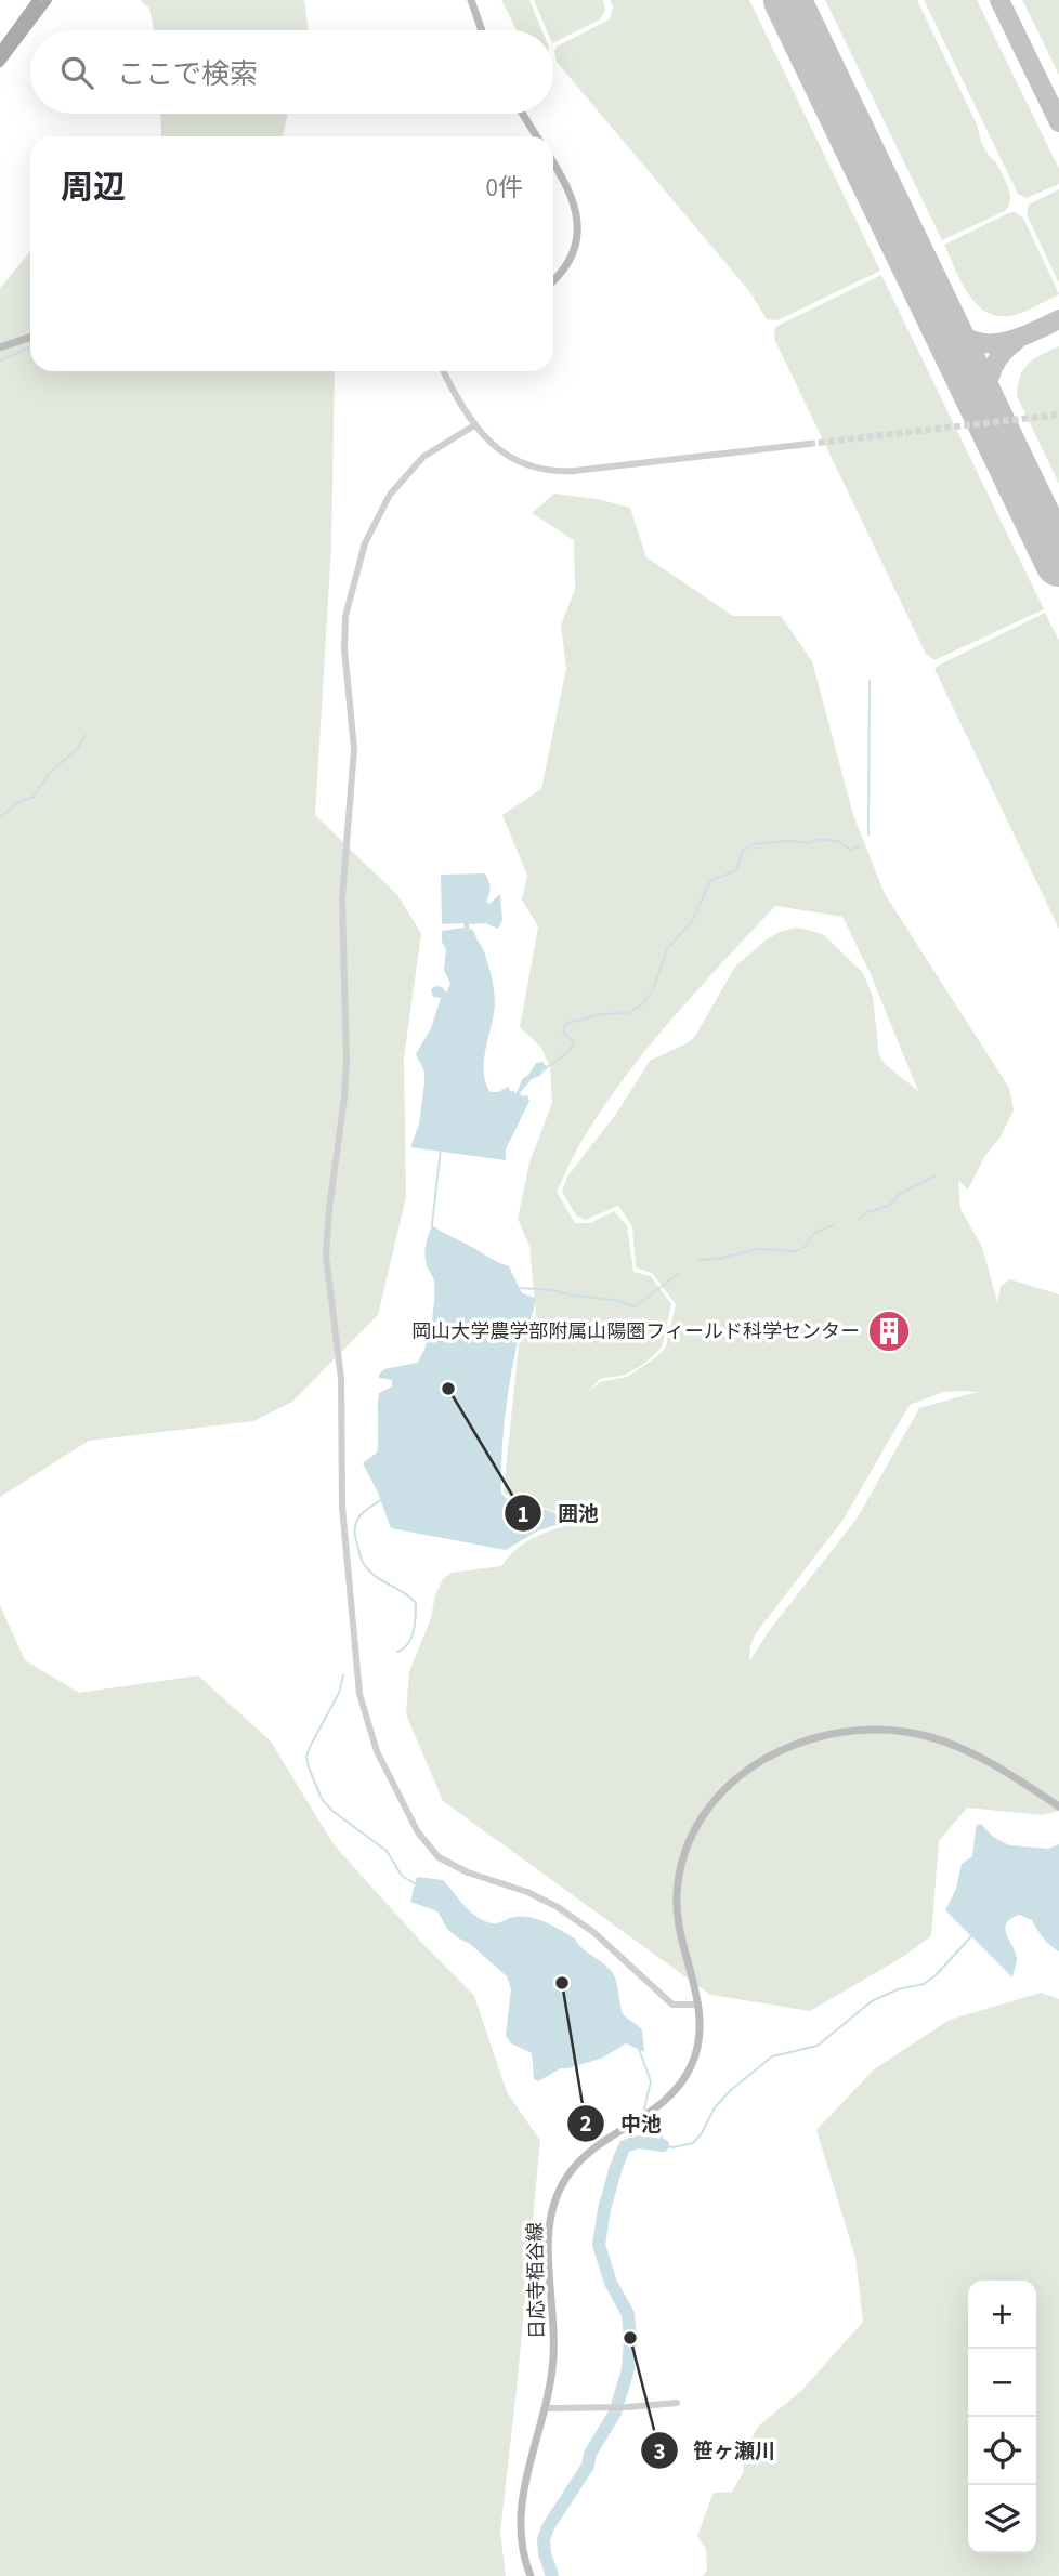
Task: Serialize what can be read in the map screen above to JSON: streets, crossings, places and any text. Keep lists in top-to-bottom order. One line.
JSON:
{"streets":{"main road":["日応寺栢谷線"]},"places":{"building":["岡山大学農学部附属山陽圏フィールド科学センター"],"other":["囲池","中池","笹ヶ瀬川"]},"page":{"search":"ここで検索","heading":["周辺","0件"],"map_buttons":["+","−"]}}
